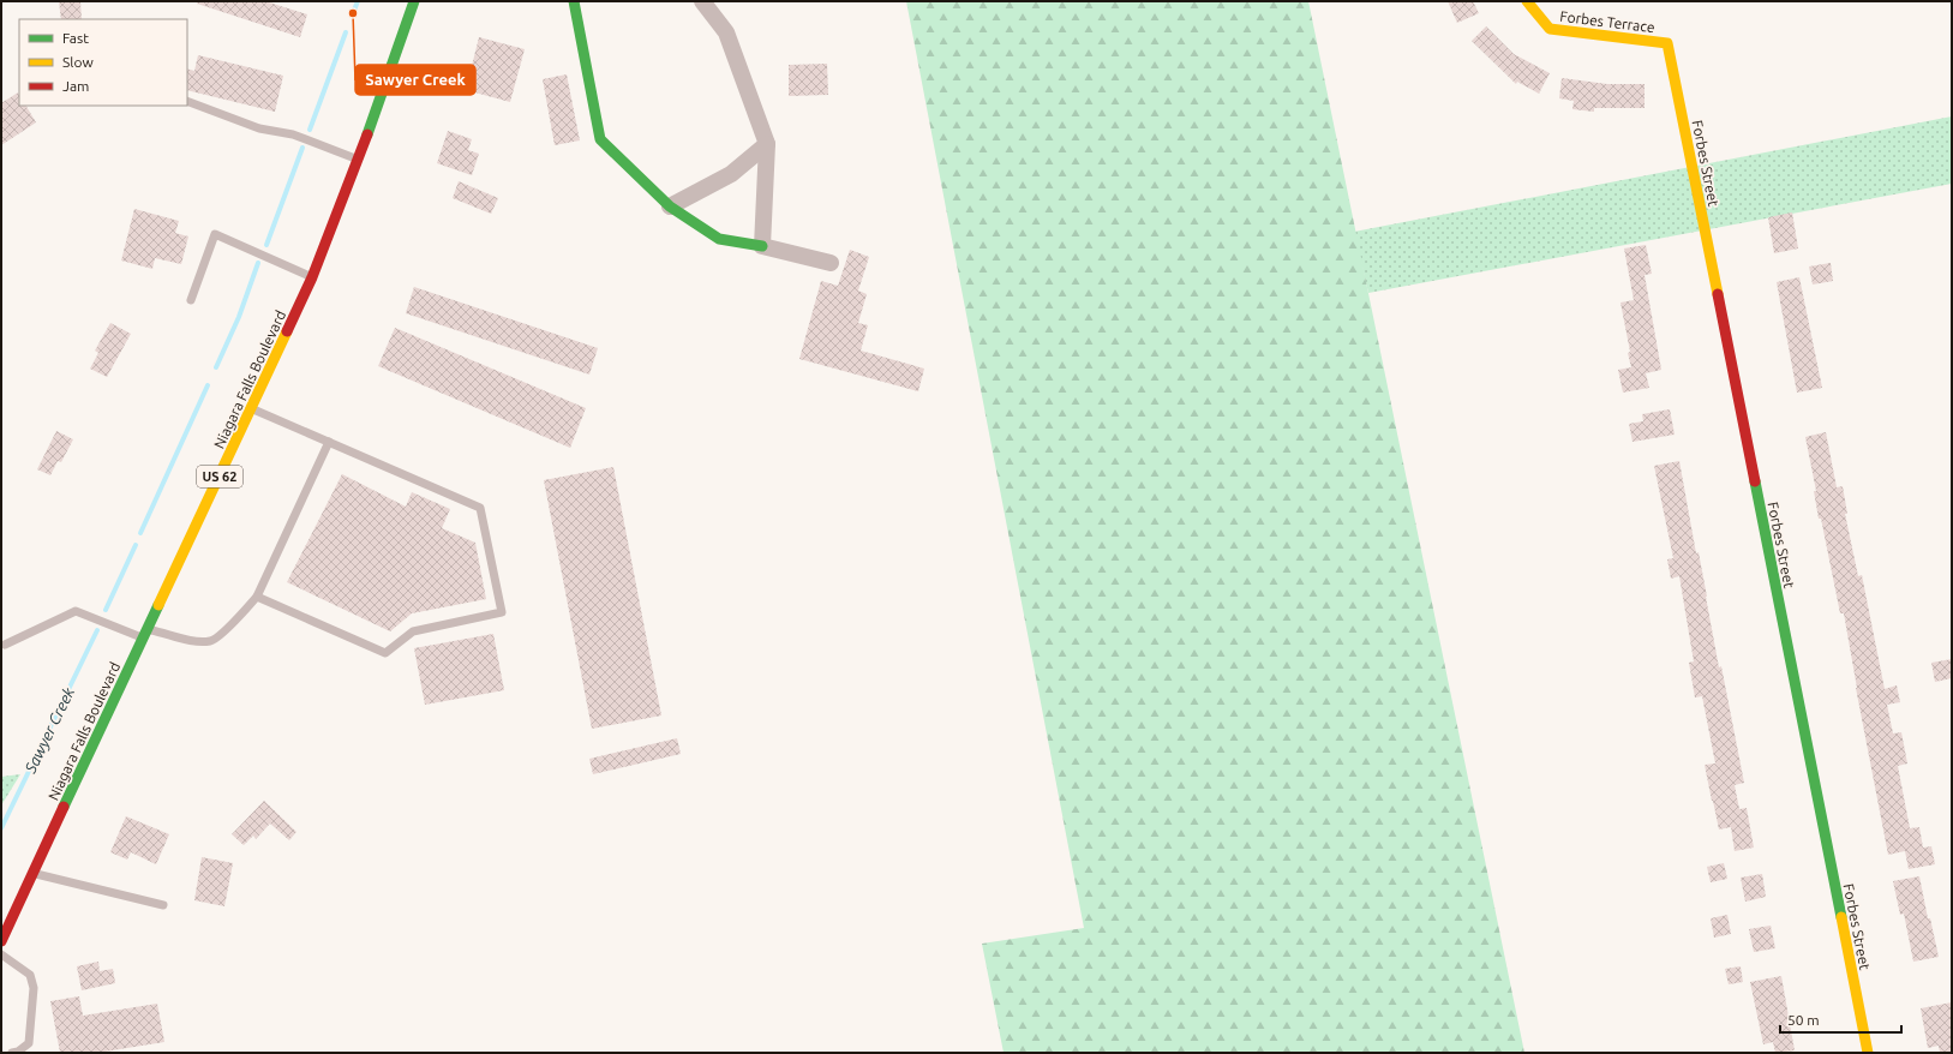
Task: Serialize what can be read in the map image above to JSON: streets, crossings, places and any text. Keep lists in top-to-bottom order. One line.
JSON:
{"streets":{"street":["Forbes Terrace","Forbes Street","Niagara Falls Boulevard","US 62"]},"crossings":[["Forbes Terrace","Forbes Street"]],"water":["Sawyer Creek"],"places":["Sawyer Creek"],"legend":["Fast","Slow","Jam"],"scale_bar":"50 m"}
